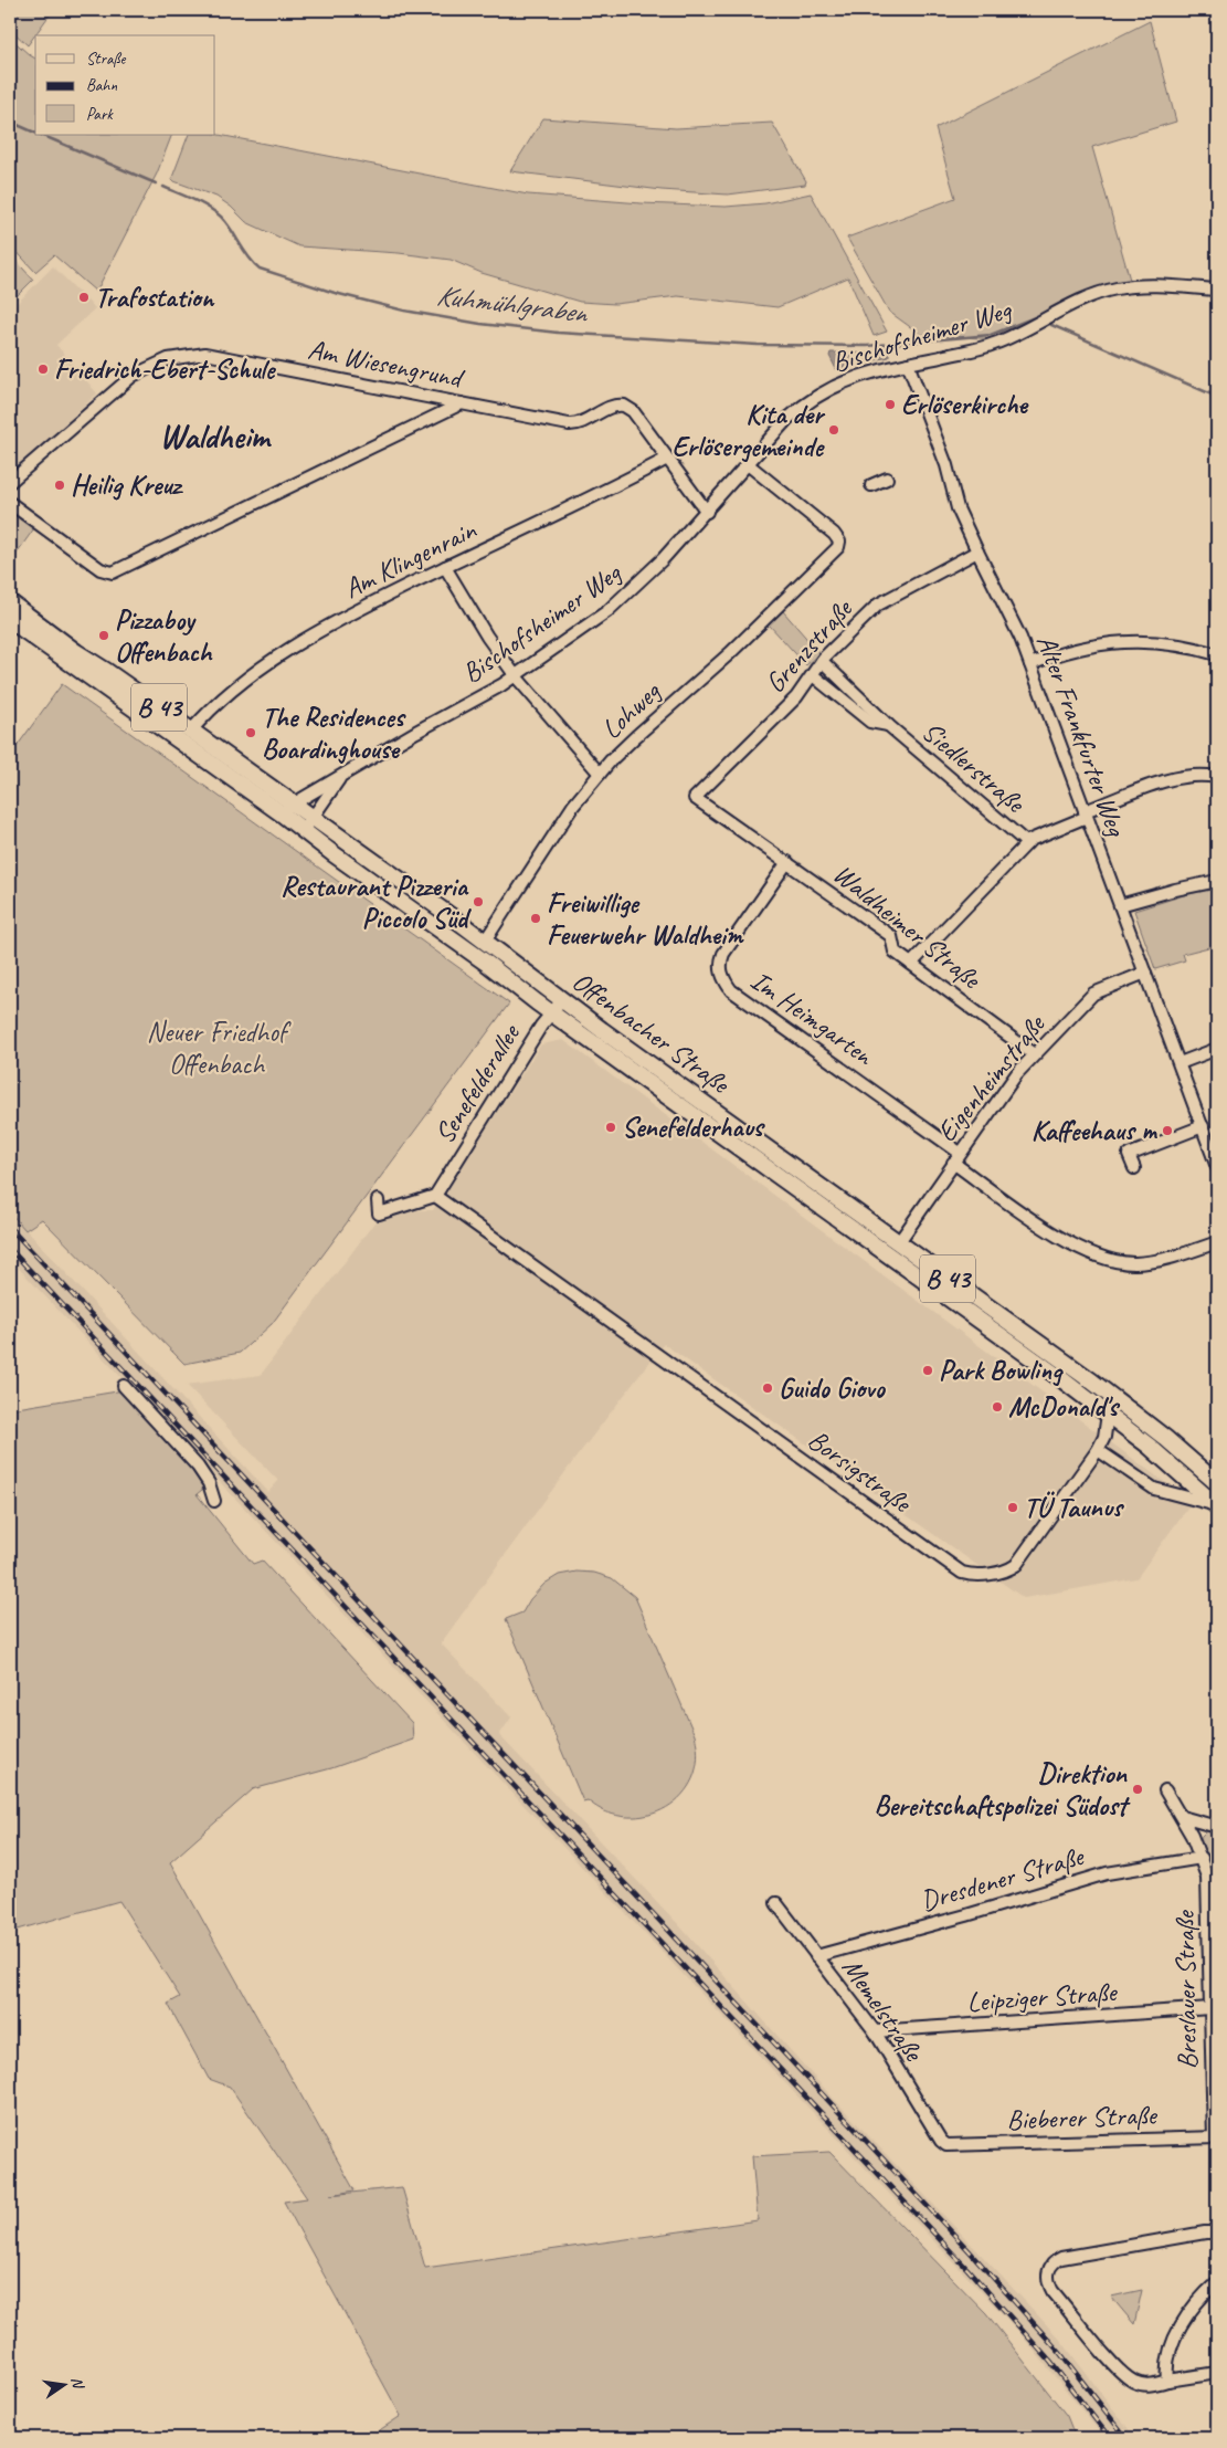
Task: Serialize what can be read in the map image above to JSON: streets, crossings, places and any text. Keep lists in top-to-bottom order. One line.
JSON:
{"streets":{"main road":["B 43","Offenbacher Straße"],"street":["Bischofsheimer Weg","Am Wiesengrund","Am Klingenrain","Grenzstraße","Lohweg","Alter Frankfurter Weg","Siedlerstraße","Waldheimer Straße","Im Heimgarten","Eigenheimstraße","Senefelderallee","Borsigstraße","Dresdener Straße","Breslauer Straße","Leipziger Straße","Memelstraße","Bieberer Straße"]},"crossings":[["Bischofsheimer Weg","B 43"],["Bischofsheimer Weg","Lohweg"],["Bischofsheimer Weg","Alter Frankfurter Weg"],["Bischofsheimer Weg","Offenbacher Straße"],["Am Wiesengrund","Am Klingenrain"],["Am Klingenrain","B 43"],["Grenzstraße","Alter Frankfurter Weg"],["Grenzstraße","Siedlerstraße"],["Grenzstraße","Waldheimer Straße"],["B 43","Lohweg"],["B 43","Offenbacher Straße"],["Lohweg","Offenbacher Straße"],["Alter Frankfurter Weg","Eigenheimstraße"],["Waldheimer Straße","Im Heimgarten"],["Waldheimer Straße","Eigenheimstraße"],["Im Heimgarten","Eigenheimstraße"],["Offenbacher Straße","Eigenheimstraße"],["Offenbacher Straße","Senefelderallee"],["Offenbacher Straße","Borsigstraße"],["Senefelderallee","Borsigstraße"],["Dresdener Straße","Breslauer Straße"],["Dresdener Straße","Memelstraße"],["Breslauer Straße","Leipziger Straße"],["Breslauer Straße","Bieberer Straße"],["Leipziger Straße","Memelstraße"],["Memelstraße","Bieberer Straße"]],"districts":["Waldheim"],"water":["Kuhmühlgraben"],"parks":["Neuer Friedhof Offenbach"],"places":["Trafostation","Friedrich-Ebert-Schule","Erlöserkirche","Kita der Erlösergemeinde","Heilig Kreuz","Pizzaboy Offenbach","The Residences Boardinghouse","Restaurant Pizzeria Piccolo Süd","Freiwillige Feuerwehr Waldheim","Senefelderhaus","Kaffeehaus m","Park Bowling","Guido Giovo","McDonald's","TÜ Taunus","Direktion Bereitschaftspolizei Südost"],"legend":["Straße","Bahn","Park"],"north":"right"}
